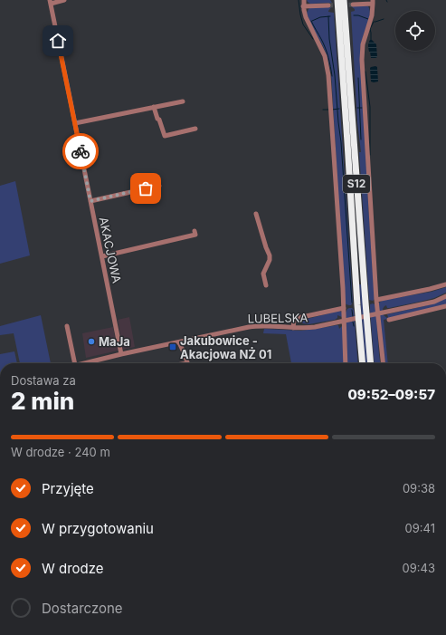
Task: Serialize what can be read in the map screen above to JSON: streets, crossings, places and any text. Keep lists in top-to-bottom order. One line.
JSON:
{"streets":{"highway":["S12"],"street":["AKACJOWA","LUBELSKA"]},"crossings":[["AKACJOWA","LUBELSKA"]],"places":{"other":["MaJa"],"transit":["Jakubowice - Akacjowa NŻ 01"]},"page":{"heading":["2 min","Dostawa za","09:52–09:57"],"bar":"W drodze · 240 m","list":[["Przyjęte","09:38"],["W przygotowaniu","09:41"],["W drodze","09:43"],"Dostarczone"]}}
